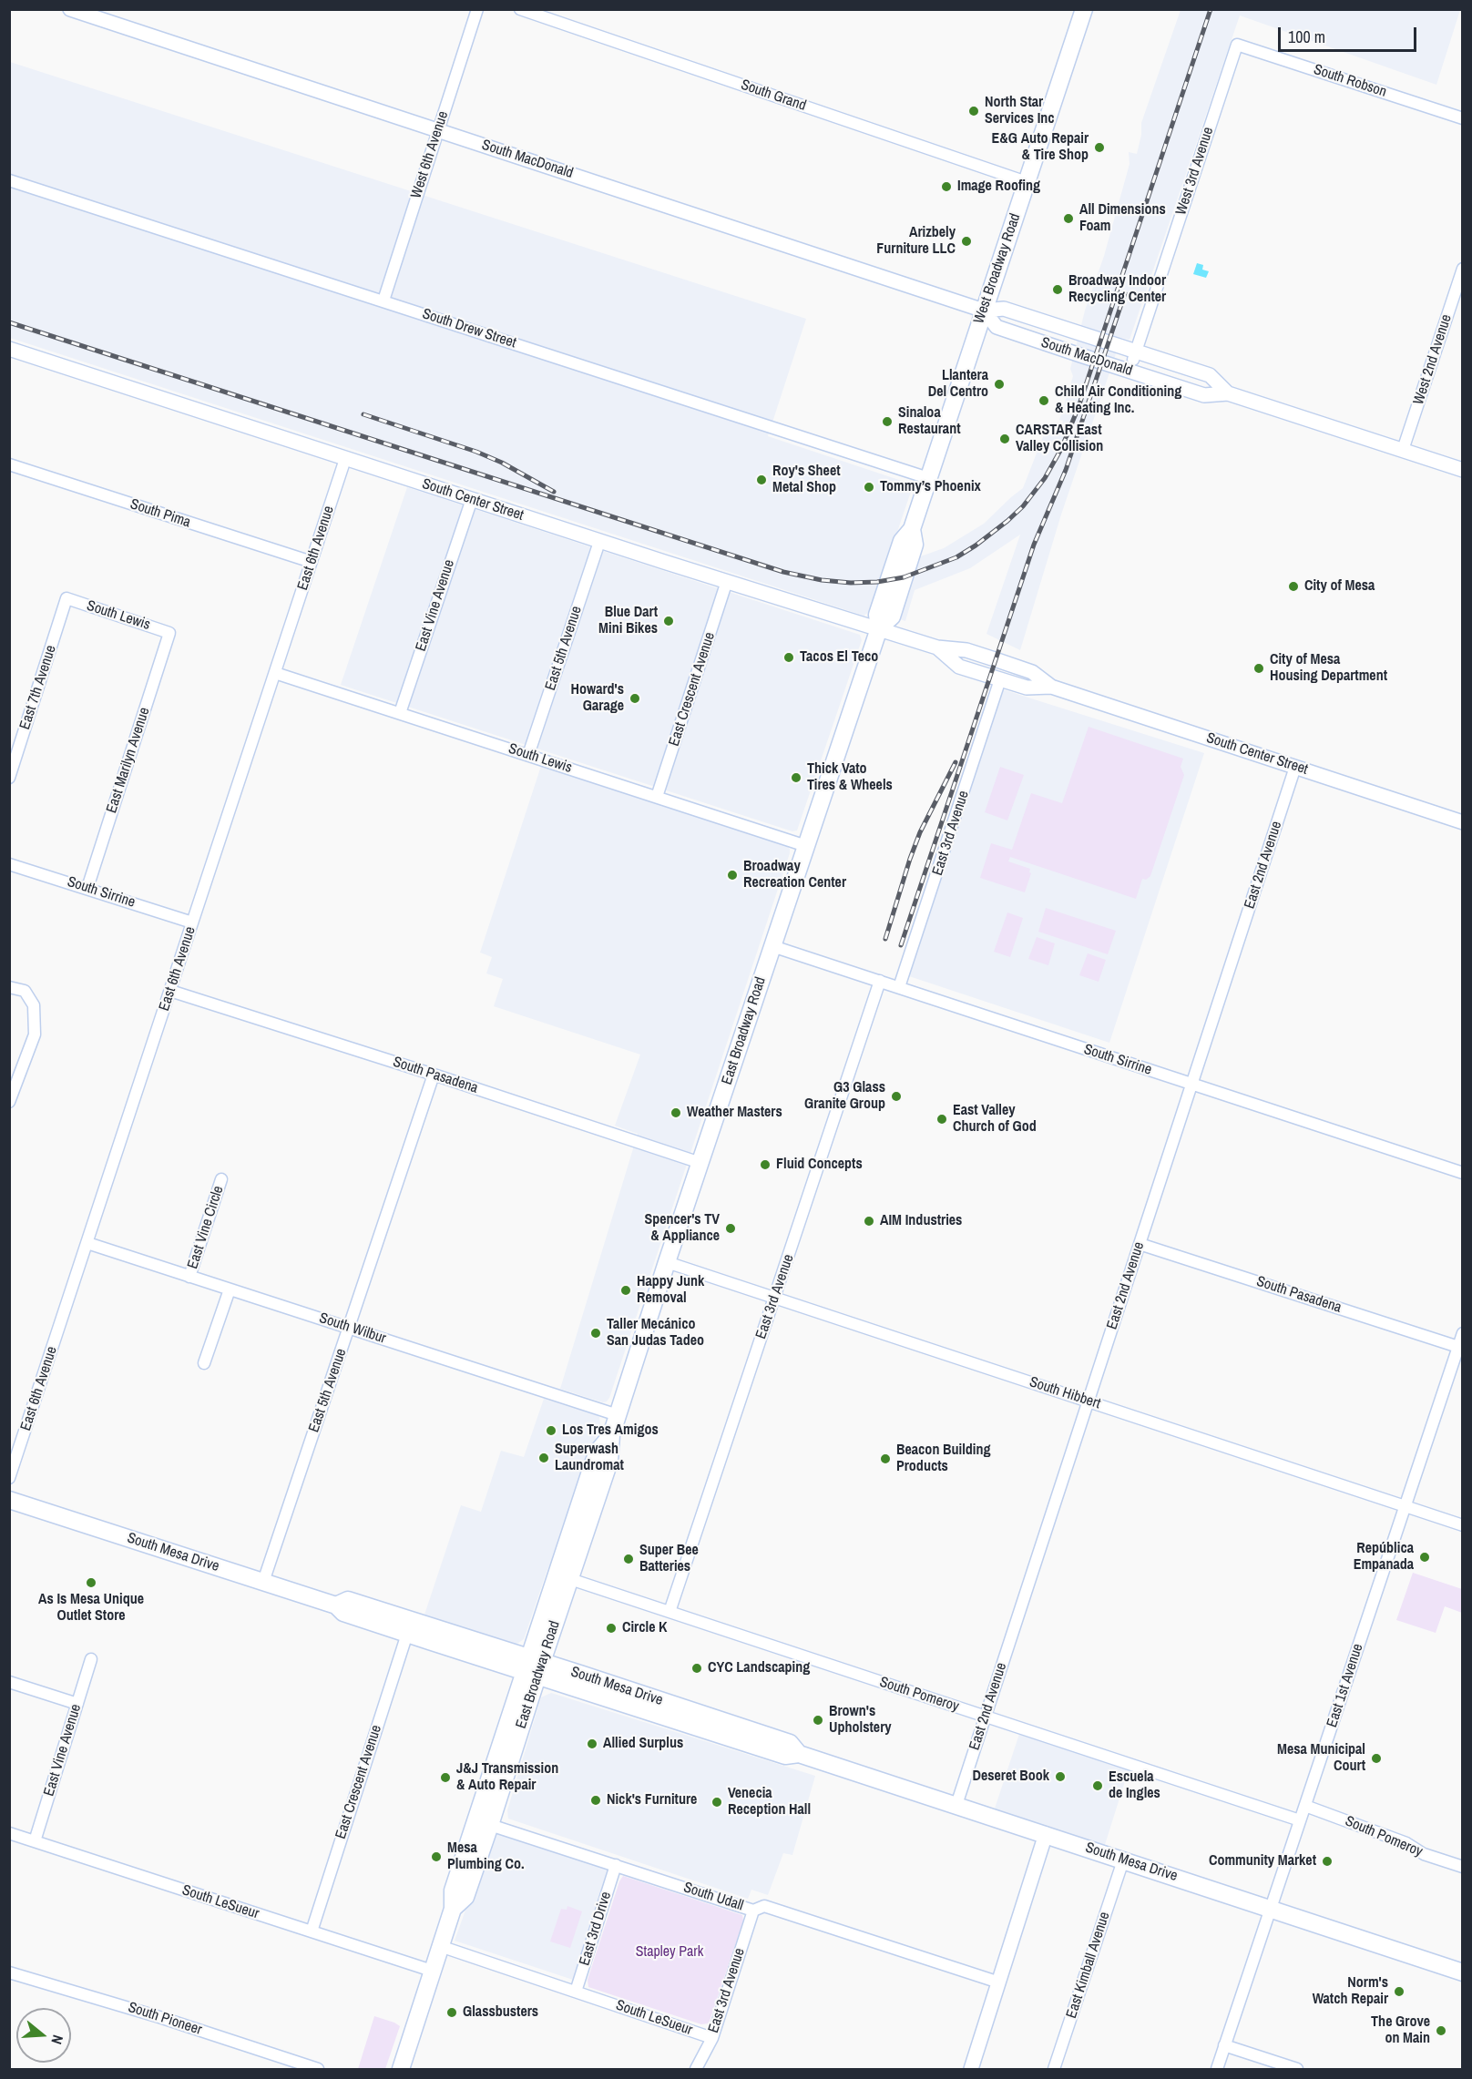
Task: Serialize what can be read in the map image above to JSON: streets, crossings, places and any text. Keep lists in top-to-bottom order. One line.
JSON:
{"streets":{"main road":["West Broadway Road","East Broadway Road","South Mesa Drive"],"street":["South Robson","South Grand","West 6th Avenue","South MacDonald","West 3rd Avenue","South Drew Street","West 2nd Avenue","South Center Street","South Pima","East 6th Avenue","East Vine Avenue","South Lewis","East 5th Avenue","East 7th Avenue","East Crescent Avenue","East Marilyn Avenue","East 3rd Avenue","East 2nd Avenue","South Sirrine","South Pasadena","East Vine Circle","South Wilbur","South Hibbert","East 1st Avenue","South Pomeroy","South Udall","South LeSueur","East 3rd Drive","East Kimball Avenue","South Pioneer"]},"crossings":[["South Robson","West 3rd Avenue"],["South Grand","West Broadway Road"],["West 6th Avenue","South MacDonald"],["West 6th Avenue","South Drew Street"],["South MacDonald","West 3rd Avenue"],["South MacDonald","West Broadway Road"],["South MacDonald","West 2nd Avenue"],["West Broadway Road","South Drew Street"],["West Broadway Road","South Center Street"],["West Broadway Road","East Broadway Road"],["South Center Street","East 6th Avenue"],["South Center Street","East Vine Avenue"],["South Center Street","East 5th Avenue"],["South Center Street","East Crescent Avenue"],["South Center Street","East 3rd Avenue"],["South Center Street","East 2nd Avenue"],["South Center Street","East Broadway Road"],["South Pima","East 6th Avenue"],["East 6th Avenue","South Lewis"],["East 6th Avenue","South Sirrine"],["East 6th Avenue","South Pasadena"],["East 6th Avenue","South Wilbur"],["East Vine Avenue","South Lewis"],["East Vine Avenue","South LeSueur"],["South Lewis","East 5th Avenue"],["South Lewis","East 7th Avenue"],["South Lewis","East Crescent Avenue"],["South Lewis","East Marilyn Avenue"],["South Lewis","East Broadway Road"],["East 5th Avenue","South Pasadena"],["East 5th Avenue","South Wilbur"],["East 5th Avenue","South Mesa Drive"],["East Crescent Avenue","South Mesa Drive"],["East Crescent Avenue","South LeSueur"],["East Marilyn Avenue","South Sirrine"],["East 3rd Avenue","South Sirrine"],["East 3rd Avenue","South Hibbert"],["East 3rd Avenue","South Pomeroy"],["East 3rd Avenue","South Udall"],["East 3rd Avenue","South LeSueur"],["East 2nd Avenue","South Sirrine"],["East 2nd Avenue","South Pasadena"],["East 2nd Avenue","South Hibbert"],["East 2nd Avenue","South Mesa Drive"],["East 2nd Avenue","South Pomeroy"],["South Sirrine","East Broadway Road"],["East Broadway Road","South Pasadena"],["East Broadway Road","South Wilbur"],["East Broadway Road","South Hibbert"],["East Broadway Road","South Mesa Drive"],["East Broadway Road","South Pomeroy"],["East Broadway Road","South Udall"],["East Broadway Road","South LeSueur"],["South Pasadena","East 1st Avenue"],["East Vine Circle","South Wilbur"],["South Hibbert","East 1st Avenue"],["South Mesa Drive","East 1st Avenue"],["South Mesa Drive","East Kimball Avenue"],["East 1st Avenue","South Pomeroy"],["South Udall","East 3rd Drive"],["South LeSueur","East 3rd Drive"]],"parks":["Stapley Park"],"places":["North Star Services Inc","E&G Auto Repair & Tire Shop","Image Roofing","All Dimensions Foam","Arizbely Furniture LLC","Broadway Indoor Recycling Center","Llantera Del Centro","Child Air Conditioning & Heating Inc.","Sinaloa Restaurant","CARSTAR East Valley Collision","Roy's Sheet Metal Shop","Tommy’s Phoenix","City of Mesa","Blue Dart Mini Bikes","Tacos El Teco","City of Mesa Housing Department","Howard's Garage","Thick Vato Tires & Wheels","Broadway Recreation Center","G3 Glass Granite Group","Weather Masters","East Valley Church of God","Fluid Concepts","AIM Industries","Spencer's TV & Appliance","Happy Junk Removal","Taller Mecánico San Judas Tadeo","Los Tres Amigos","Superwash Laundromat","Beacon Building Products","República Empanada","Super Bee Batteries","As Is Mesa Unique Outlet Store","Circle K","CYC Landscaping","Brown's Upholstery","Allied Surplus","Mesa Municipal Court","Deseret Book","J&J Transmission & Auto Repair","Escuela de Ingles","Nick's Furniture","Venecia Reception Hall","Mesa Plumbing Co.","Community Market","Norm's Watch Repair","Glassbusters","The Grove on Main"],"scale_bar":"100 m","north":"right"}
